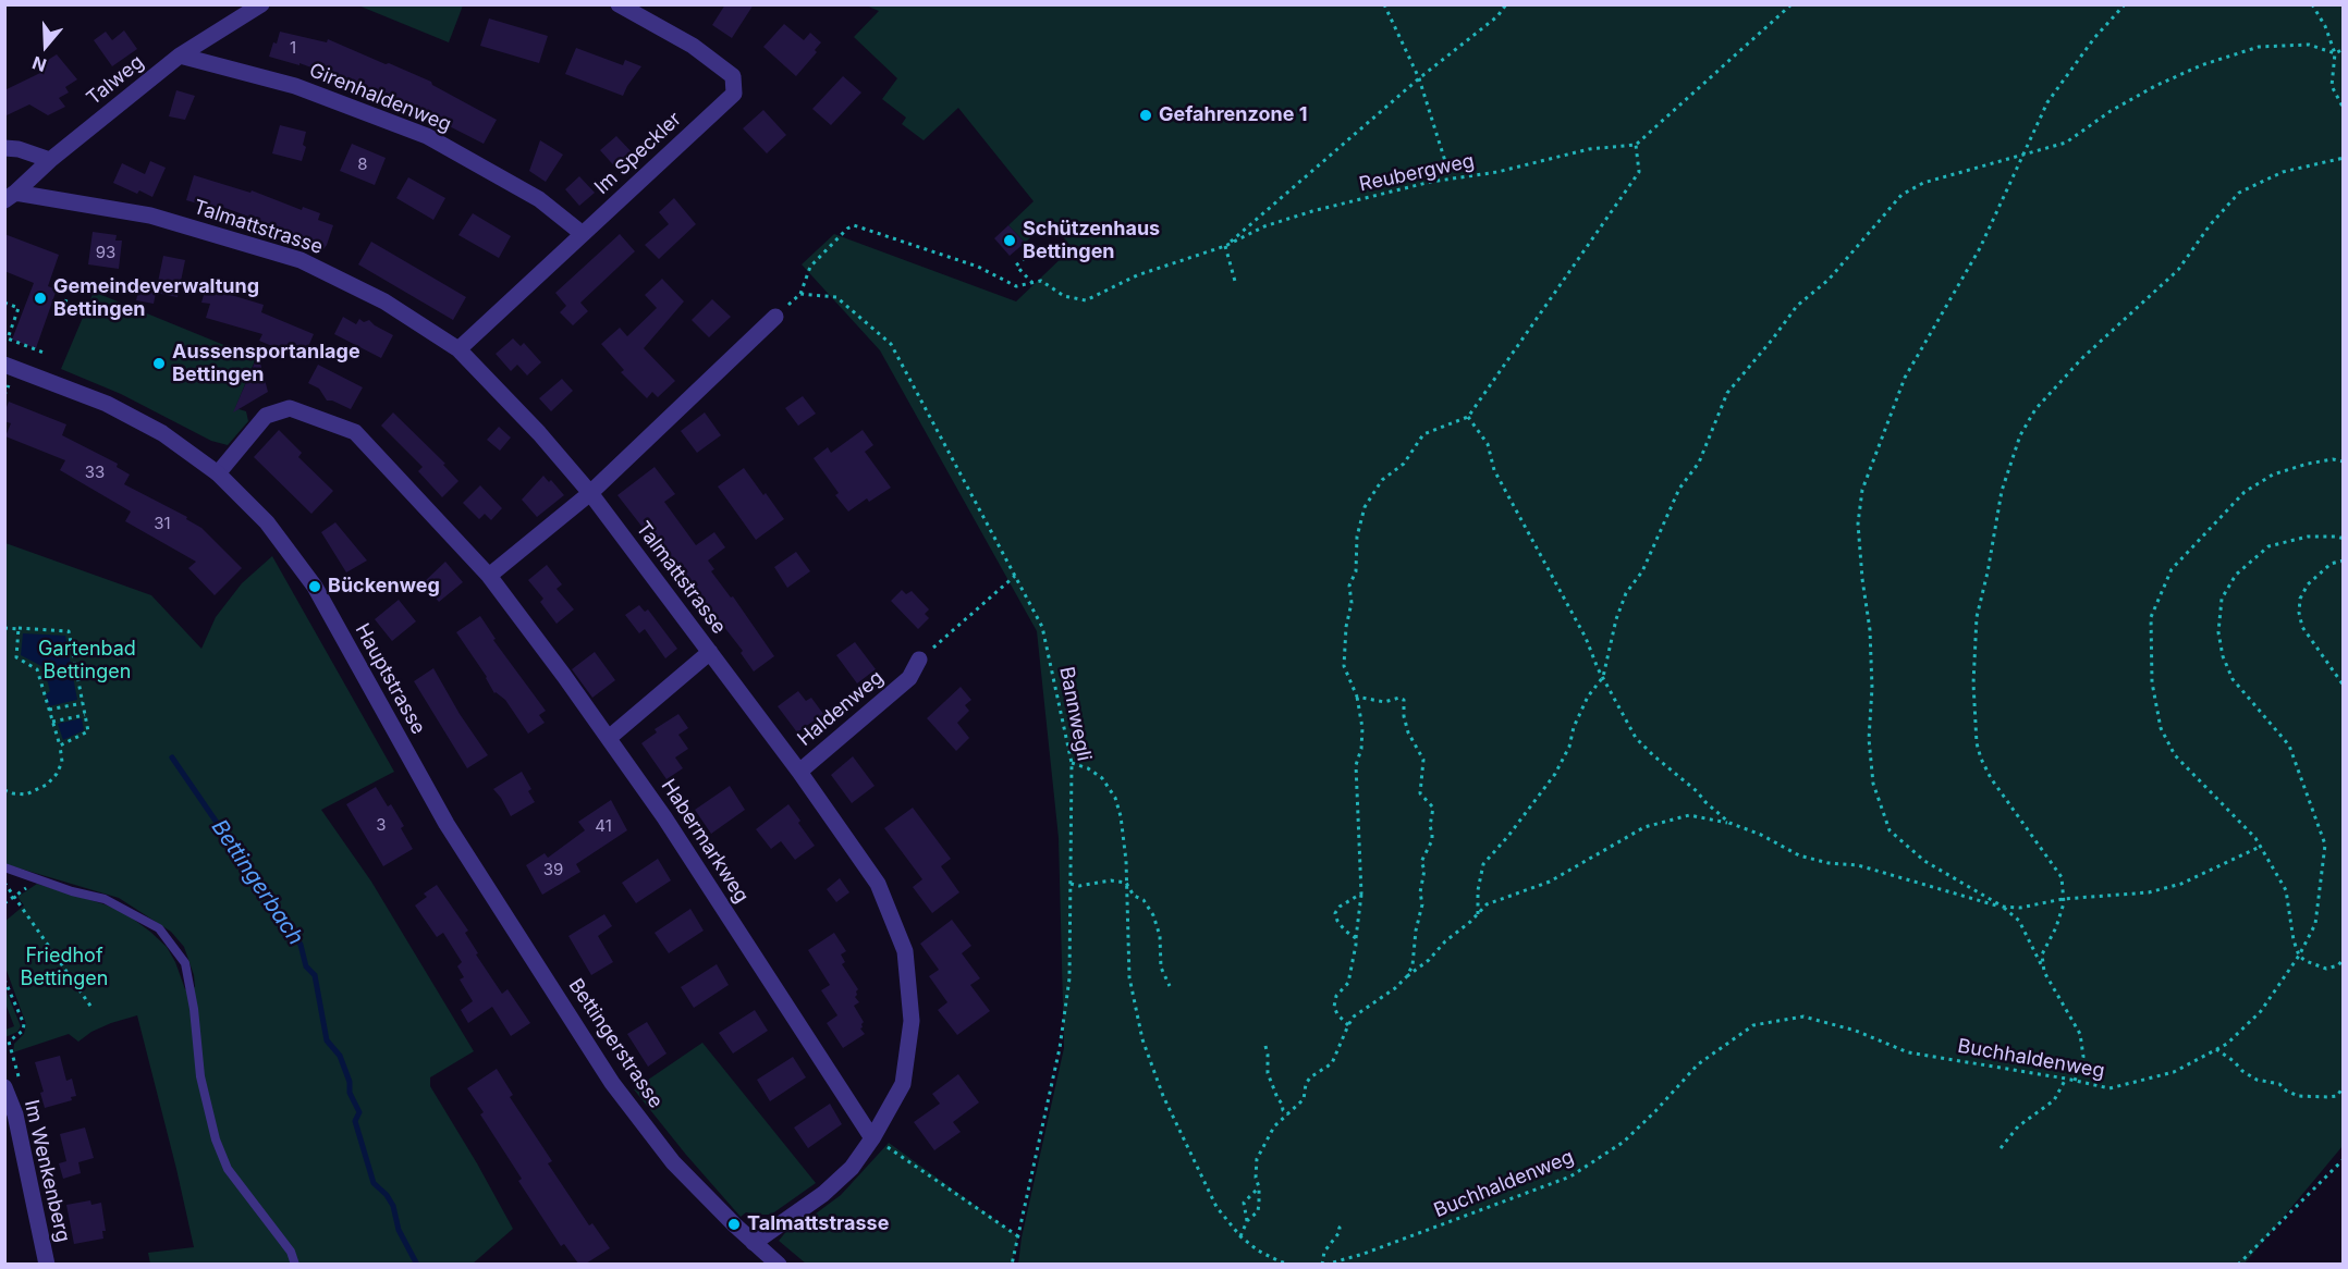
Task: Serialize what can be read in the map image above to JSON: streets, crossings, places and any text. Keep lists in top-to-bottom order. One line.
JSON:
{"streets":{"street":["Talweg","Girenhaldenweg","Im Speckler","Talmattstrasse","Hauptstrasse","Haldenweg","Habermarkweg","Bettingerstrasse","Im Wenkenberg"],"path":["Reubergweg","Bannwegli","Buchhaldenweg"]},"crossings":[["Talweg","Girenhaldenweg"],["Talweg","Talmattstrasse"],["Girenhaldenweg","Im Speckler"],["Im Speckler","Talmattstrasse"],["Reubergweg","Bannwegli"],["Talmattstrasse","Haldenweg"],["Talmattstrasse","Habermarkweg"],["Talmattstrasse","Bettingerstrasse"],["Hauptstrasse","Bettingerstrasse"]],"water":["Bettingerbach"],"parks":["Gartenbad Bettingen","Friedhof Bettingen"],"places":["Gefahrenzone 1","Schützenhaus Bettingen","Gemeindeverwaltung Bettingen","Aussensportanlage Bettingen","Bückenweg","Talmattstrasse"],"house_numbers":["1","8","93","33","31","3","41","39"],"north":"bottom"}
